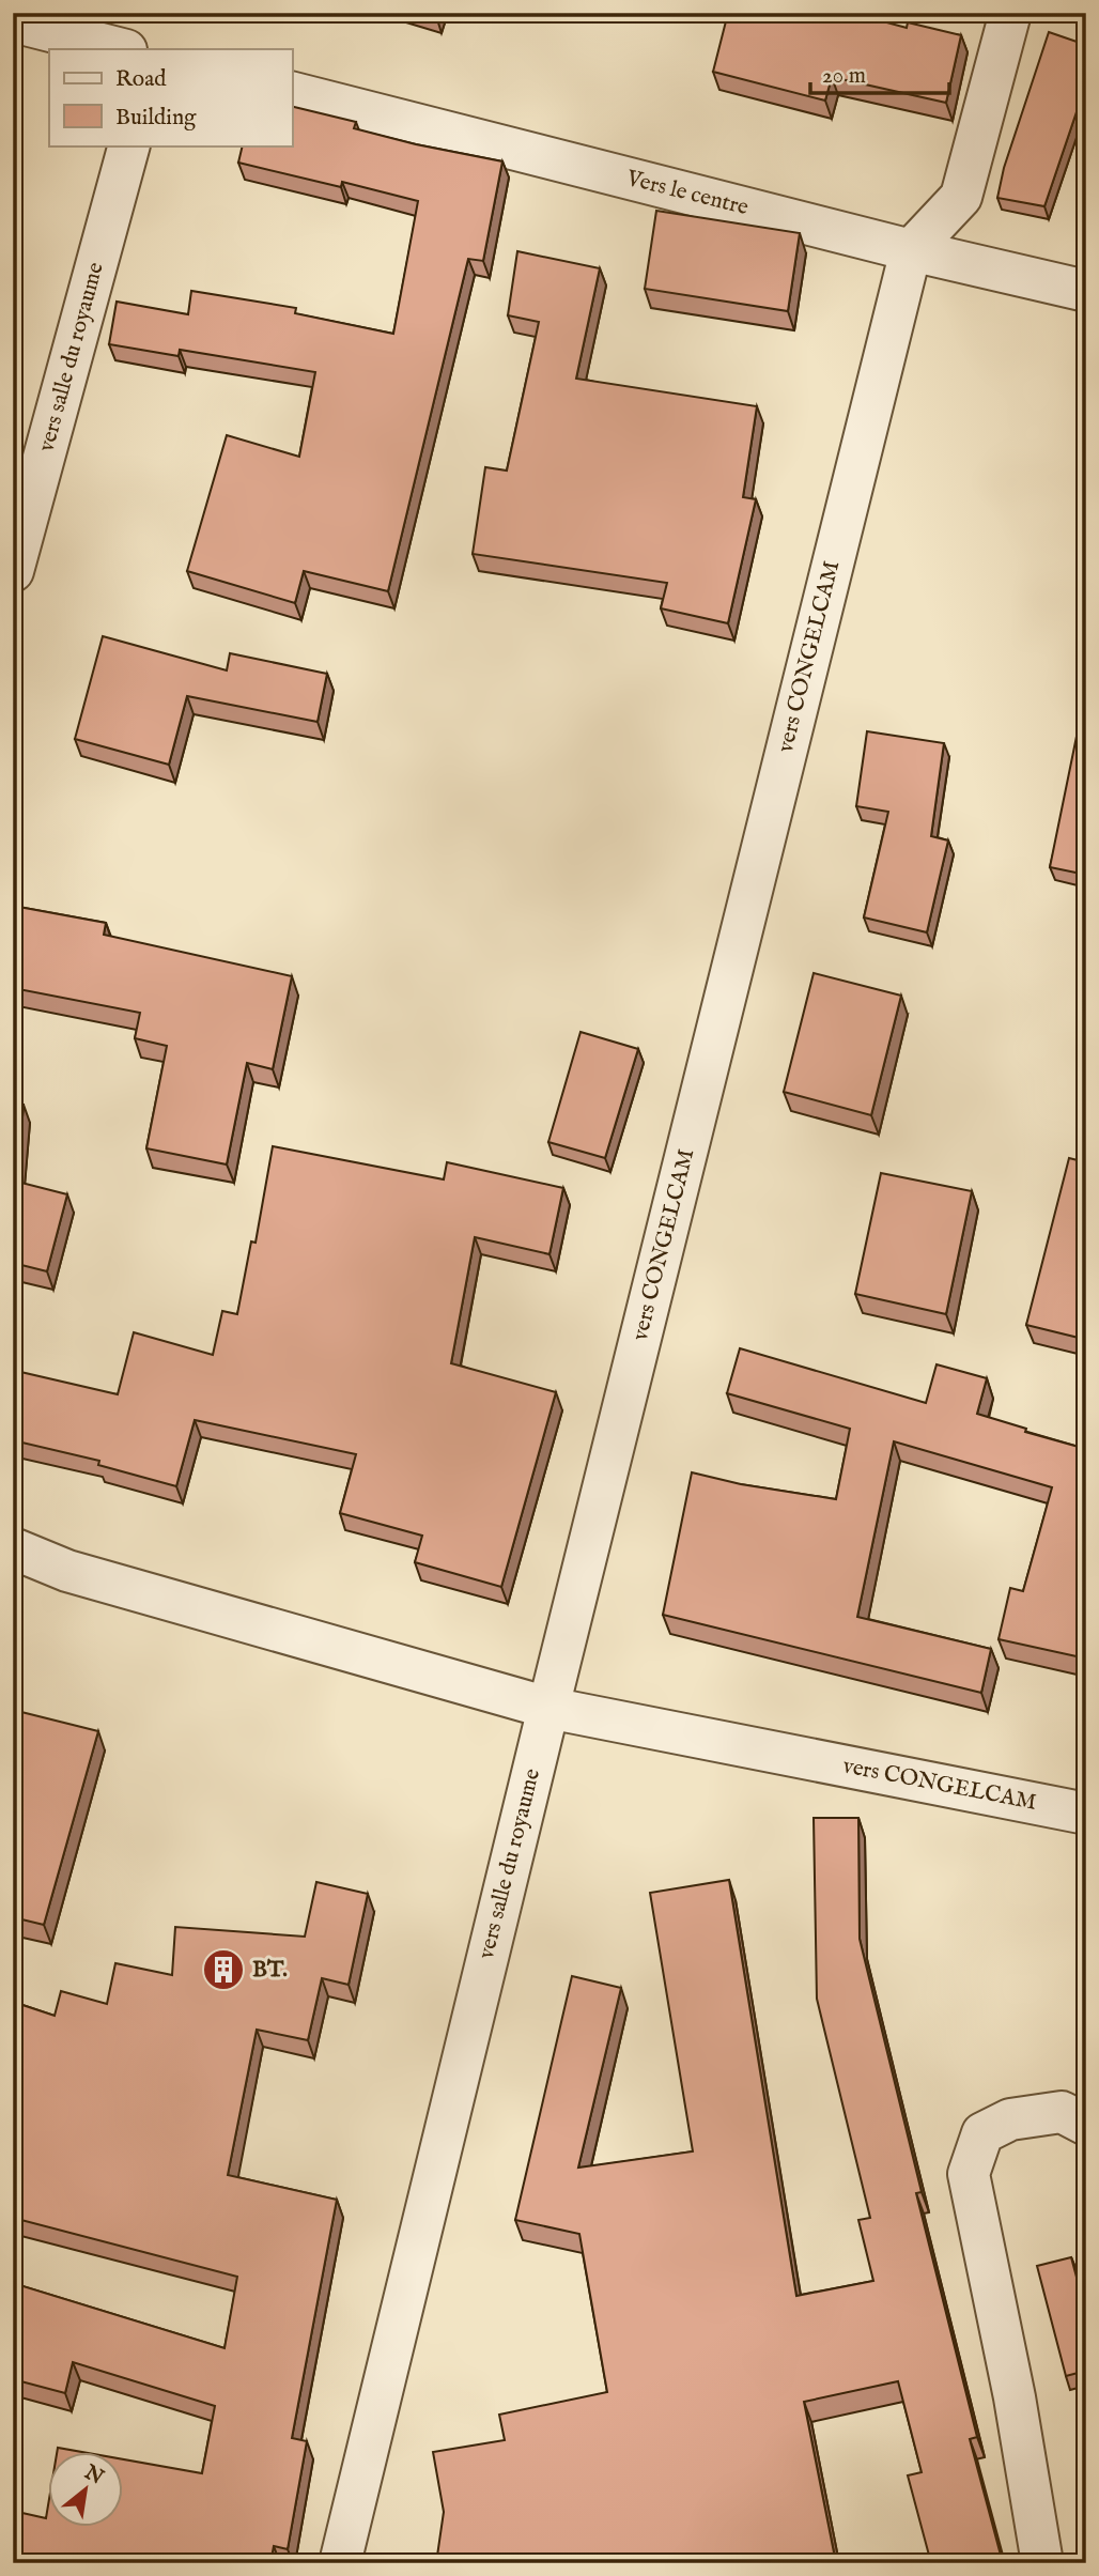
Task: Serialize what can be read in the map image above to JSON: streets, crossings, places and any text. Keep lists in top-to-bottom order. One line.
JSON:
{"streets":{"street":["Vers le centre","vers salle du royaume","vers CONGELCAM"]},"crossings":[["Vers le centre","vers CONGELCAM"],["vers salle du royaume","vers CONGELCAM"]],"places":{"building":["BT."]},"legend":["Road","Building"],"scale_bar":"20 m","north":"top right"}
